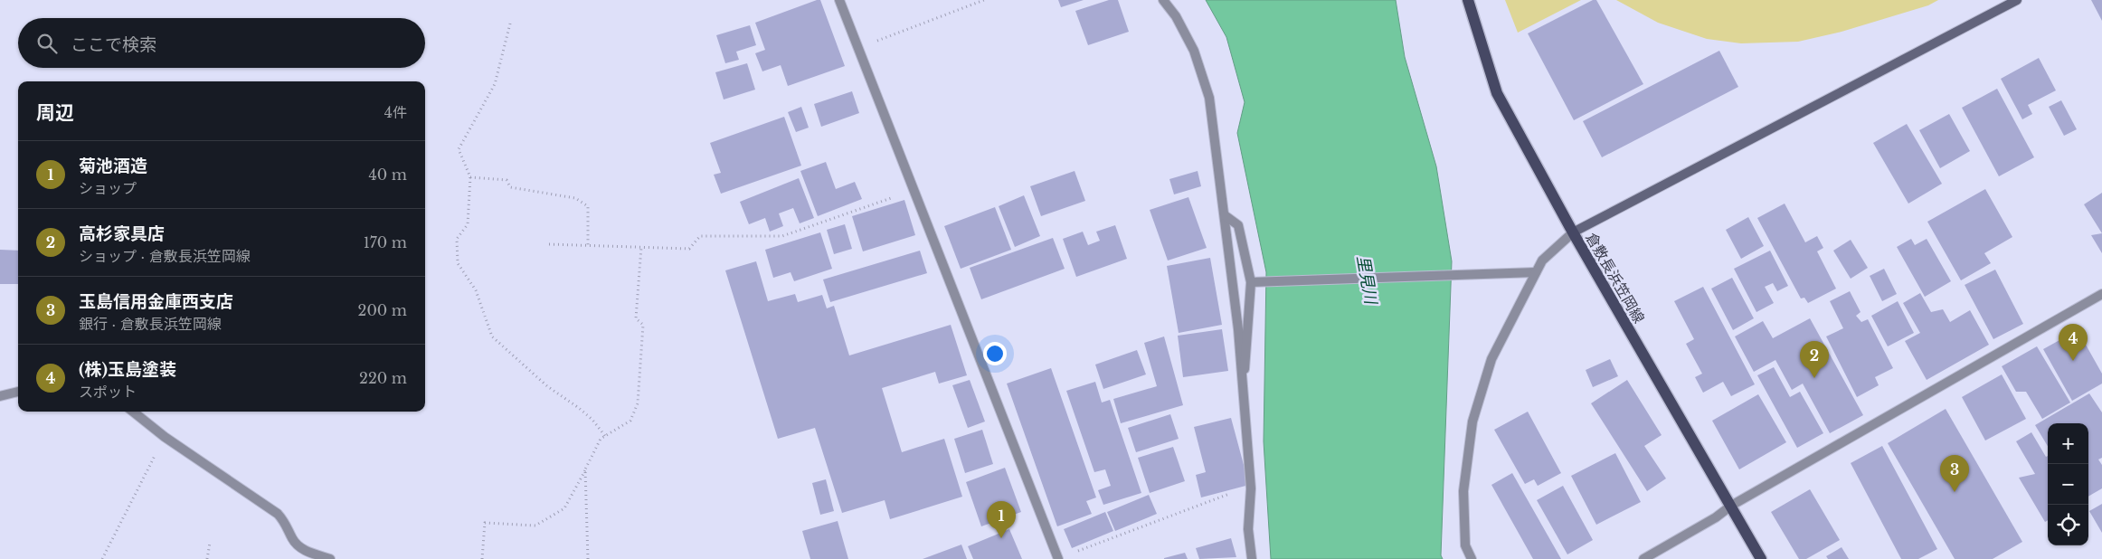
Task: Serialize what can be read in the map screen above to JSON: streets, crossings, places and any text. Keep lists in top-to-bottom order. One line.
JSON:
{"streets":{"main road":["倉敷長浜笠岡線"]},"water":["里見川"],"page":{"search":"ここで検索","heading":["周辺","4件"],"list":[{"mark":"1","name":"菊池酒造","note":"ショップ","value":"40 m"},{"mark":"2","name":"高杉家具店","note":"ショップ · 倉敷長浜笠岡線","value":"170 m"},{"mark":"3","name":"玉島信用金庫西支店","note":"銀行 · 倉敷長浜笠岡線","value":"200 m"},{"mark":"4","name":"(株)玉島塗装","note":"スポット","value":"220 m"}],"pins":["4","2","3","1"],"map_buttons":["+","−"]}}
